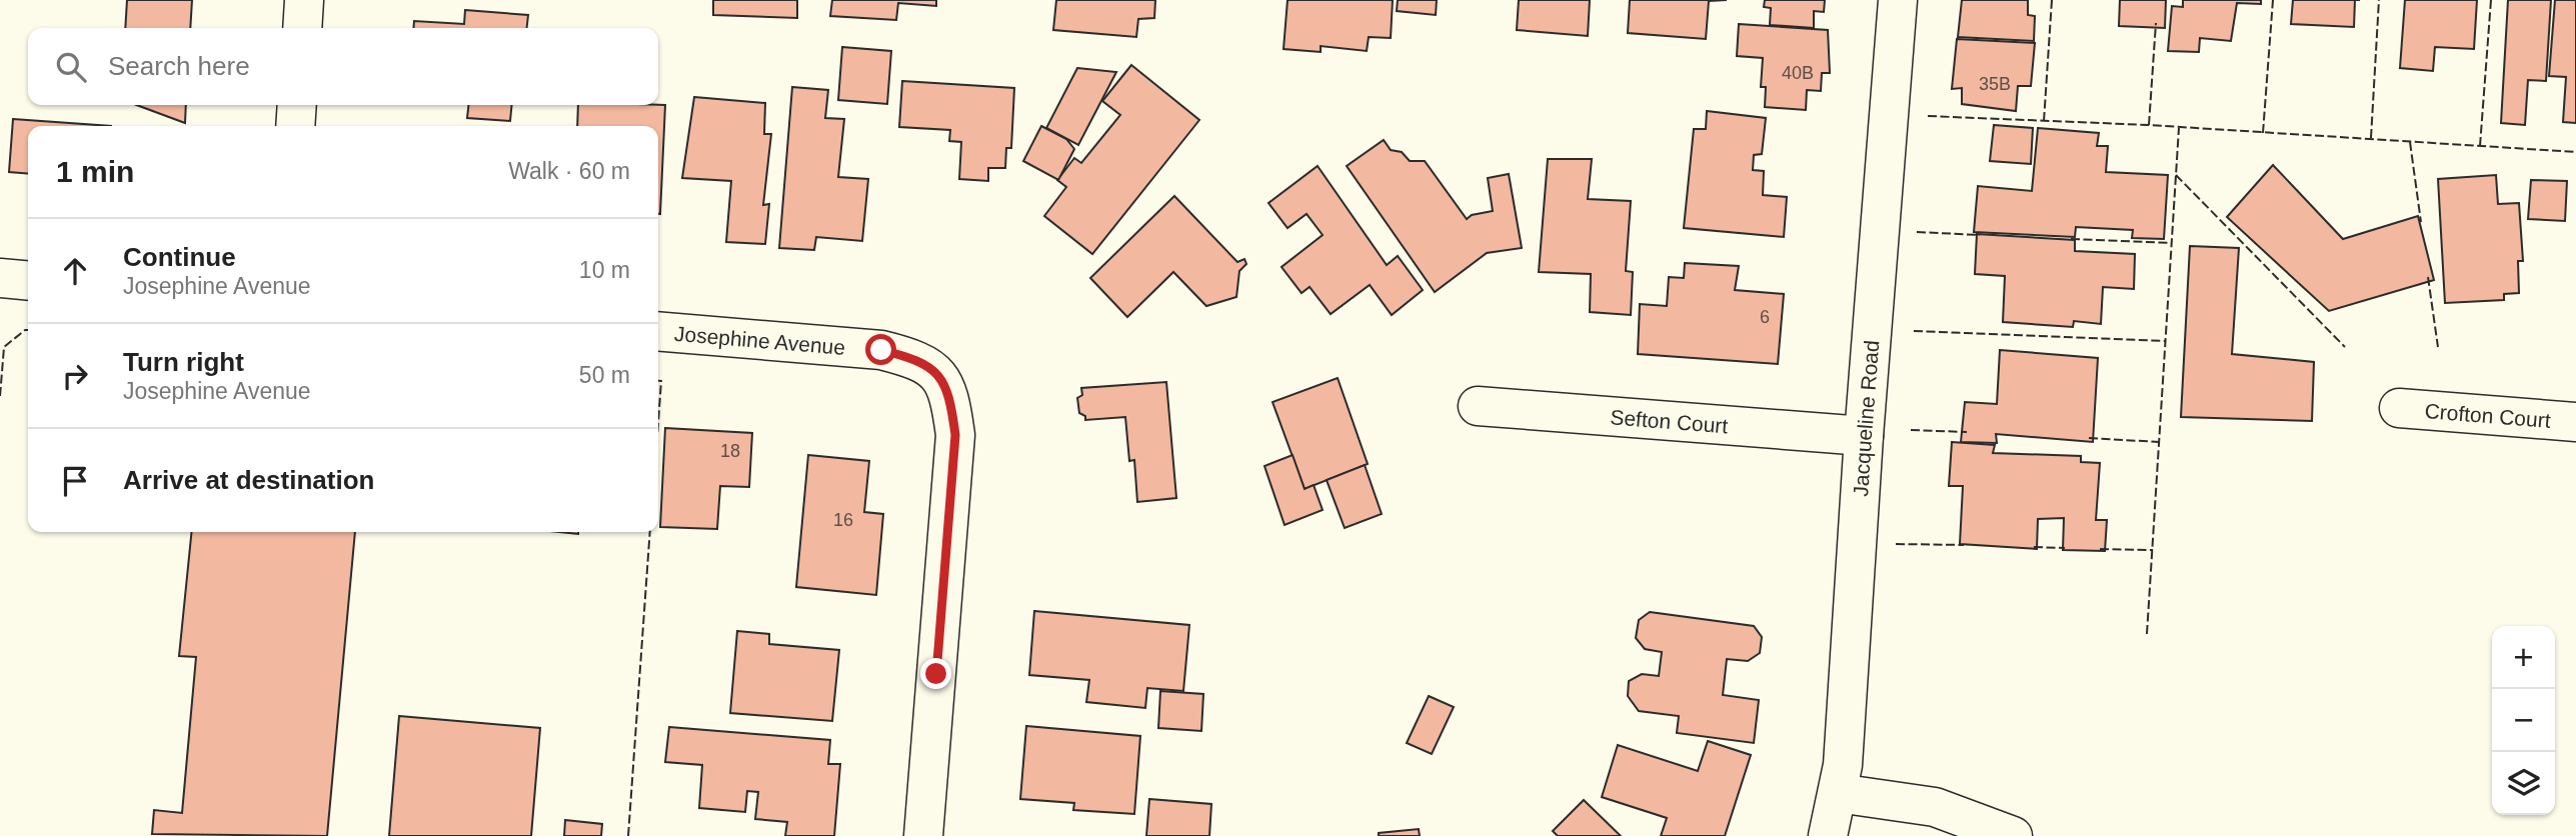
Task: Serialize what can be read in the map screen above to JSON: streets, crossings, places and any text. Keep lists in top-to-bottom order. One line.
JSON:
{"streets":{"street":["Josephine Avenue","Crofton Court","Jacqueline Road","Sefton Court"]},"crossings":[["Jacqueline Road","Sefton Court"]],"house_numbers":["40B","35B","6","18","16"],"page":{"search":"Search here","heading":["1 min","Walk · 60 m"],"list":[["Continue","Josephine Avenue","10 m"],["Turn right","Josephine Avenue","50 m"],"Arrive at destination"],"map_buttons":["+","−"]}}
